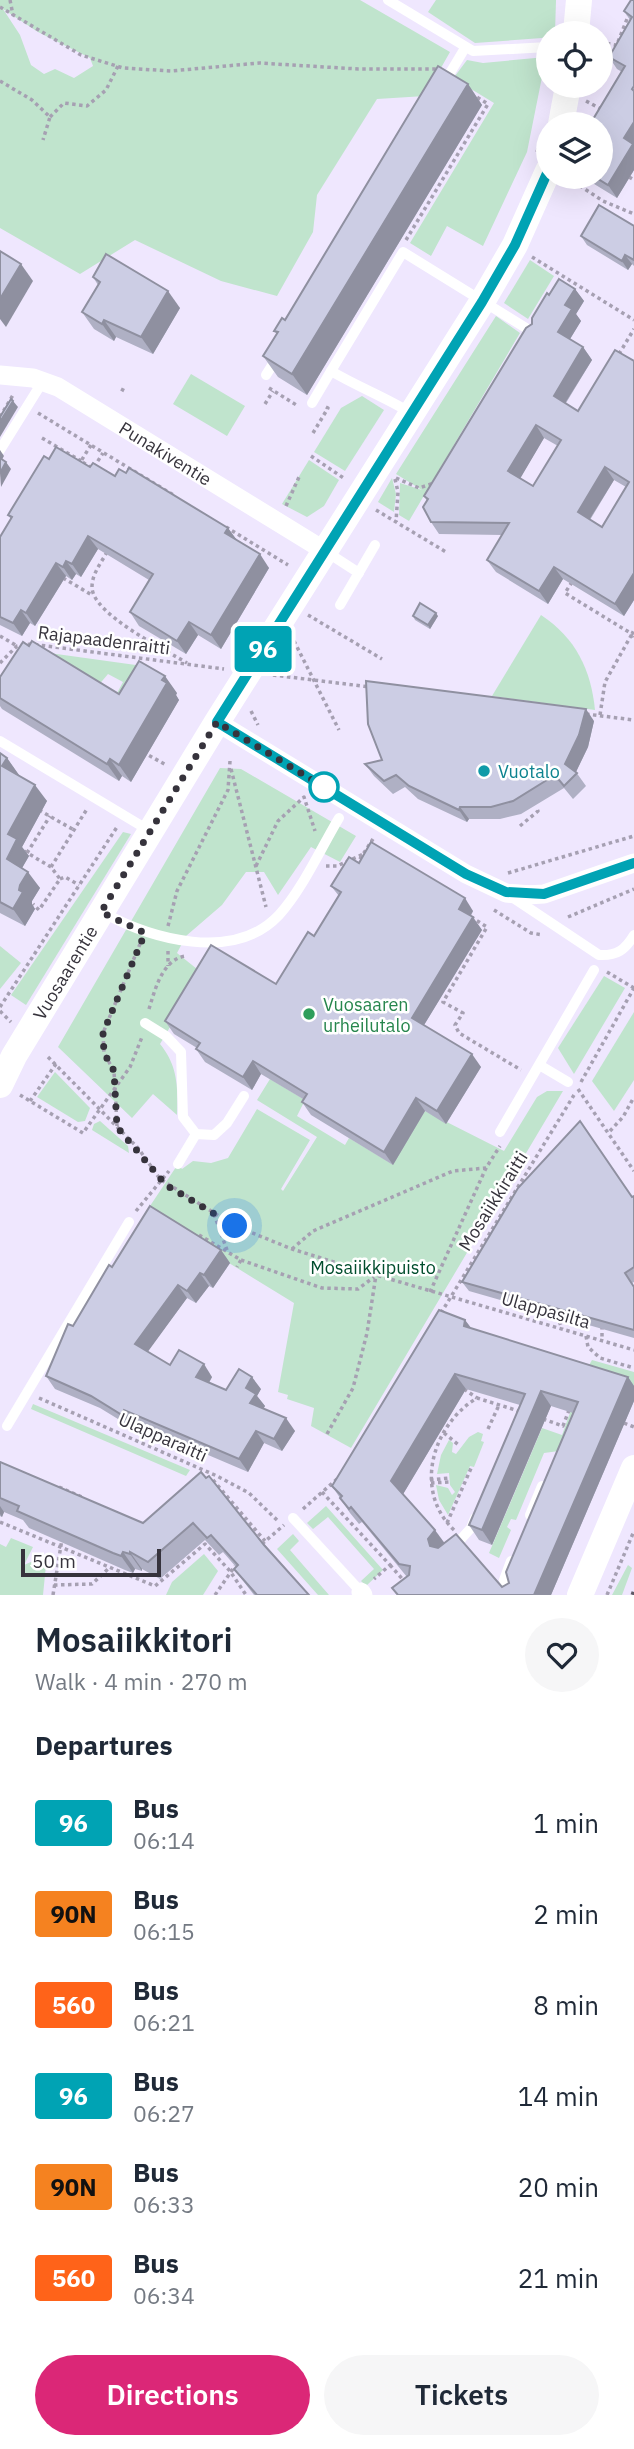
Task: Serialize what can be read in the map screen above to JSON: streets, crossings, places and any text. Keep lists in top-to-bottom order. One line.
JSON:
{"streets":{"street":["Punakiventie","Vuosaarentie"],"path":["Rajapaadenraitti","Mosaiikkiraitti","Ulappasilta","Ulapparaitti"]},"crossings":[["Punakiventie","Vuosaarentie"],["Mosaiikkiraitti","Ulappasilta"]],"parks":["Mosaiikkipuisto"],"places":["Vuotalo","Vuosaaren urheilutalo"],"lines":["bus line 96"],"scale_bar":"50 m","page":{"on_map":"96","scale":"50 m","heading":[["Mosaiikkitori","Walk · 4 min · 270 m"],"Departures"],"list":[{"mark":"96","name":"Bus","note":"06:14","value":"1 min"},{"mark":"90N","name":"Bus","note":"06:15","value":"2 min"},{"mark":"560","name":"Bus","note":"06:21","value":"8 min"},{"mark":"96","name":"Bus","note":"06:27","value":"14 min"},{"mark":"90N","name":"Bus","note":"06:33","value":"20 min"},{"mark":"560","name":"Bus","note":"06:34","value":"21 min"}],"buttons":["Directions","Tickets"]}}
